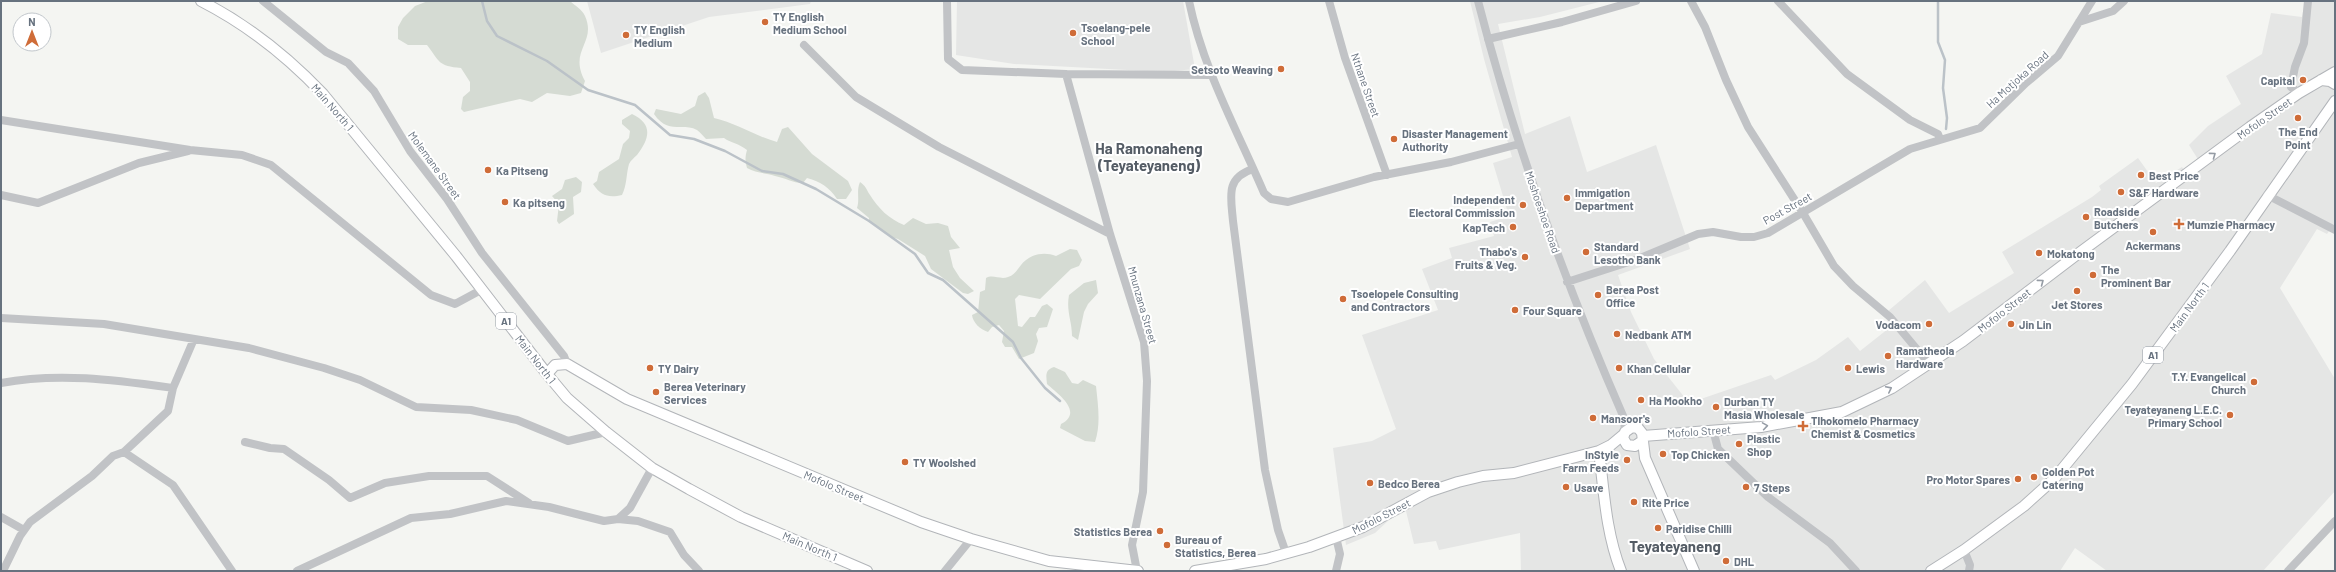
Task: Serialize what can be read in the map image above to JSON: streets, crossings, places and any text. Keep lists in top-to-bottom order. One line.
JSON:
{"streets":{"main road":["Main North 1","Mofolo Street","A1"],"street":["Ha Motjoka Road","Nthane Street","Molemane Street","Post Street","Moshoeshoe Road","Mnunzana Street"]},"crossings":[["Ha Motjoka Road","Post Street"],["Mofolo Street","Molemane Street"],["Mofolo Street","Moshoeshoe Road"],["Mofolo Street","Mnunzana Street"],["Post Street","Moshoeshoe Road"]],"one_way":["Mofolo Street"],"districts":["Ha Ramonaheng (Teyateyaneng)","Teyateyaneng"],"places":{"other":["TY English Medium School","Tsoelang-pele School","TY English Medium","Setsoto Weaving","Capital","The End Point","Disaster Management Authority","Ka Pitseng","Best Price","S&F Hardware","Immigation Department","Ka pitseng","Independent Electoral Commission","Roadside Butchers","KapTech","Ackermans","Standard Lesotho Bank","Mokatong","Thabo's Fruits & Veg.","The Prominent Bar","Jet Stores","Berea Post Office","Tsoelopele Consulting and Contractors","Four Square","Vodacom","Jin Lin","Nedbank ATM","Ramatheola Hardware","TY Dairy","Khan Cellular","Lewis","T.Y. Evangelical Church","Berea Veterinary Services","Ha Mookho","Durban TY Masia Wholesale","Teyateyaneng L.E.C. Primary School","Mansoor's","Plastic Shop","Top Chicken","InStyle Farm Feeds","TY Woolshed","Golden Pot Catering","Pro Motor Spares","Bedco Berea","Usave","7 Steps","Rite Price","Paridise Chilli","Statistics Berea","Bureau of Statistics, Berea","DHL"],"health":["Mumzie Pharmacy","Tlhokomelo Pharmacy Chemist & Cosmetics"]},"north":"top"}
